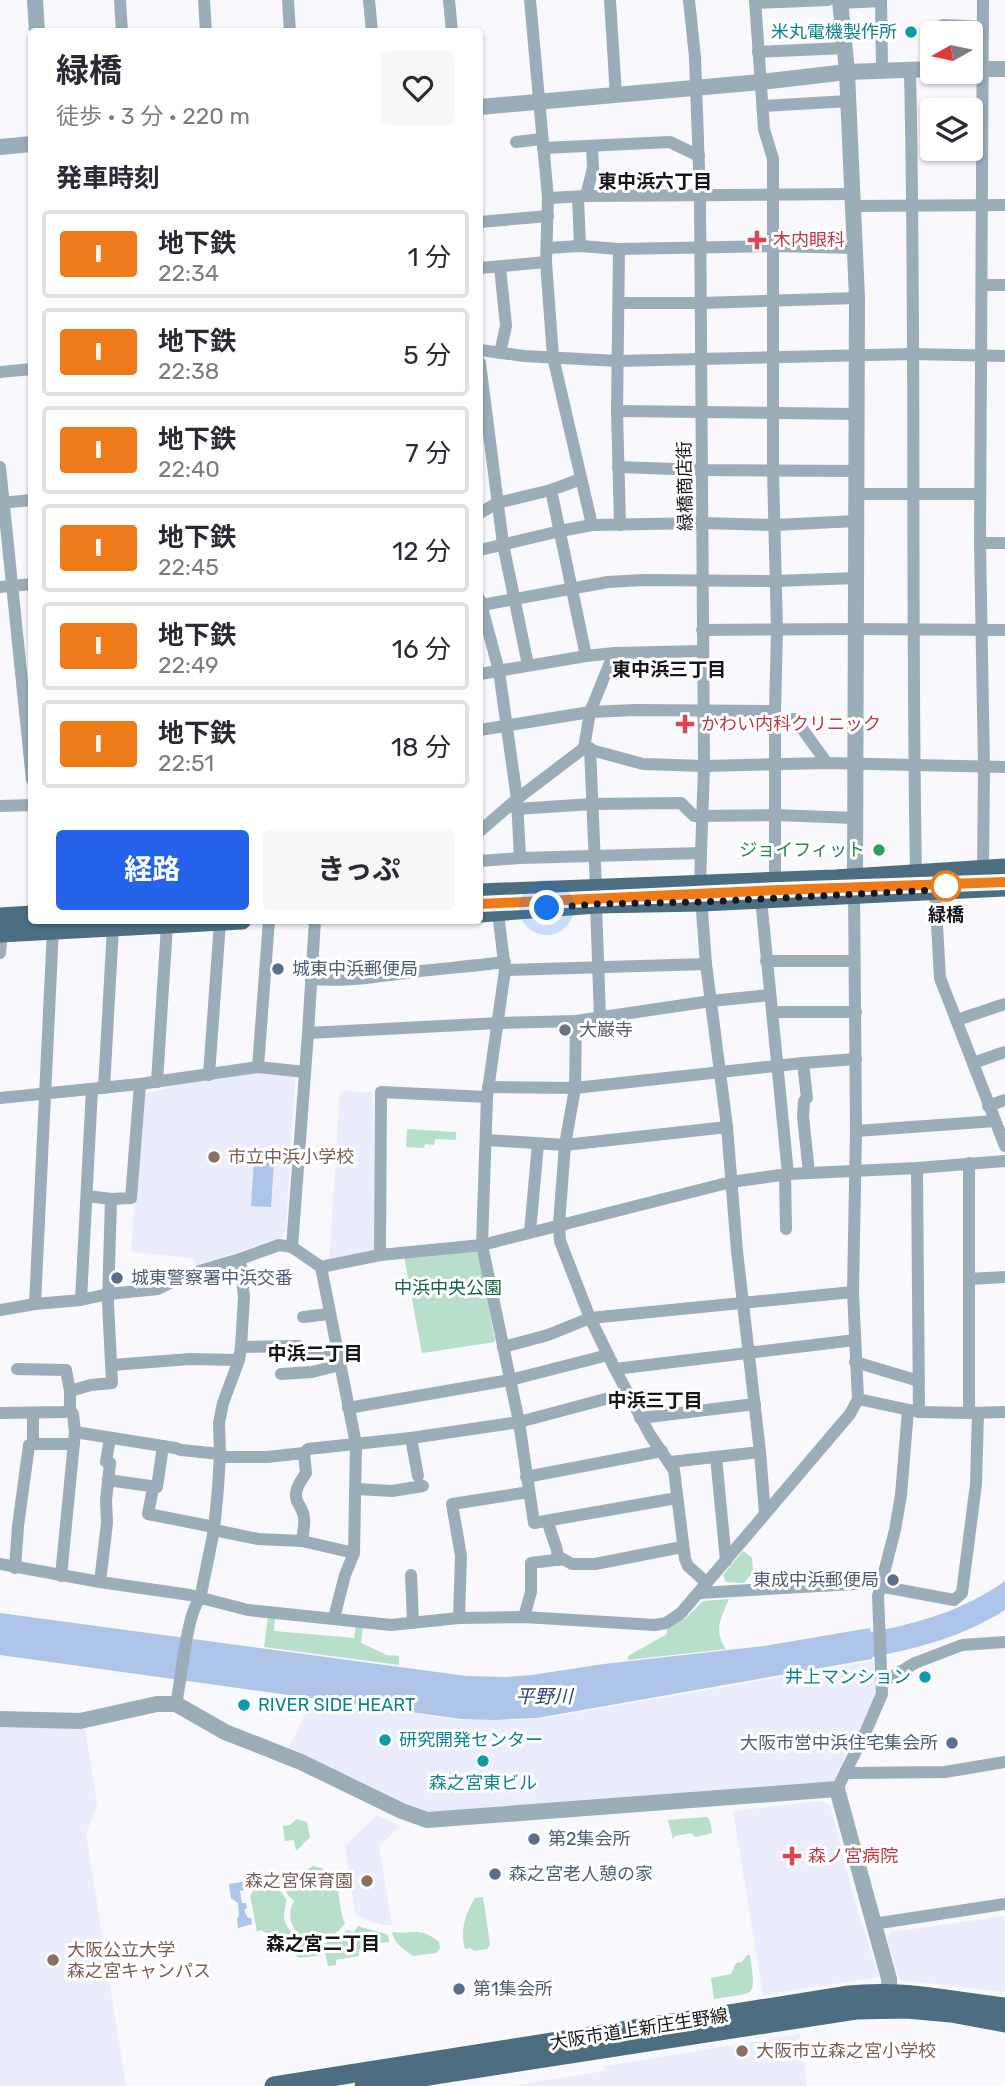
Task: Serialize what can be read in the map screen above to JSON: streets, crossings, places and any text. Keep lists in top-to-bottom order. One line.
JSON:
{"streets":{"main road":["大阪市道上新庄生野線"],"street":["緑橋商店街"]},"districts":["東中浜六丁目","東中浜三丁目","中浜二丁目","中浜三丁目","森之宮二丁目"],"water":["平野川"],"parks":["中浜中央公園"],"places":{"other":["米丸電機製作所","ジョイフィット","緑橋","城東中浜郵便局","大巌寺","市立中浜小学校","城東警察署中浜交番","東成中浜郵便局","井上マンション","RIVER SIDE HEART","研究開発センター","大阪市営中浜住宅集会所","森之宮東ビル","第2集会所","森之宮老人憩の家","森之宮保育園","大阪公立大学 森之宮キャンパス","第1集会所","大阪市立森之宮小学校"],"health":["木内眼科","かわい内科クリニック","森ノ宮病院"]},"lines":["metro line I"],"north":"left","page":{"heading":[["緑橋","徒歩 · 3 分 · 220 m"],"発車時刻"],"list":[{"mark":"I","name":"地下鉄","note":"22:34","value":"1 分"},{"mark":"I","name":"地下鉄","note":"22:38","value":"5 分"},{"mark":"I","name":"地下鉄","note":"22:40","value":"7 分"},{"mark":"I","name":"地下鉄","note":"22:45","value":"12 分"},{"mark":"I","name":"地下鉄","note":"22:49","value":"16 分"},{"mark":"I","name":"地下鉄","note":"22:51","value":"18 分"}],"buttons":["経路","きっぷ"]}}
